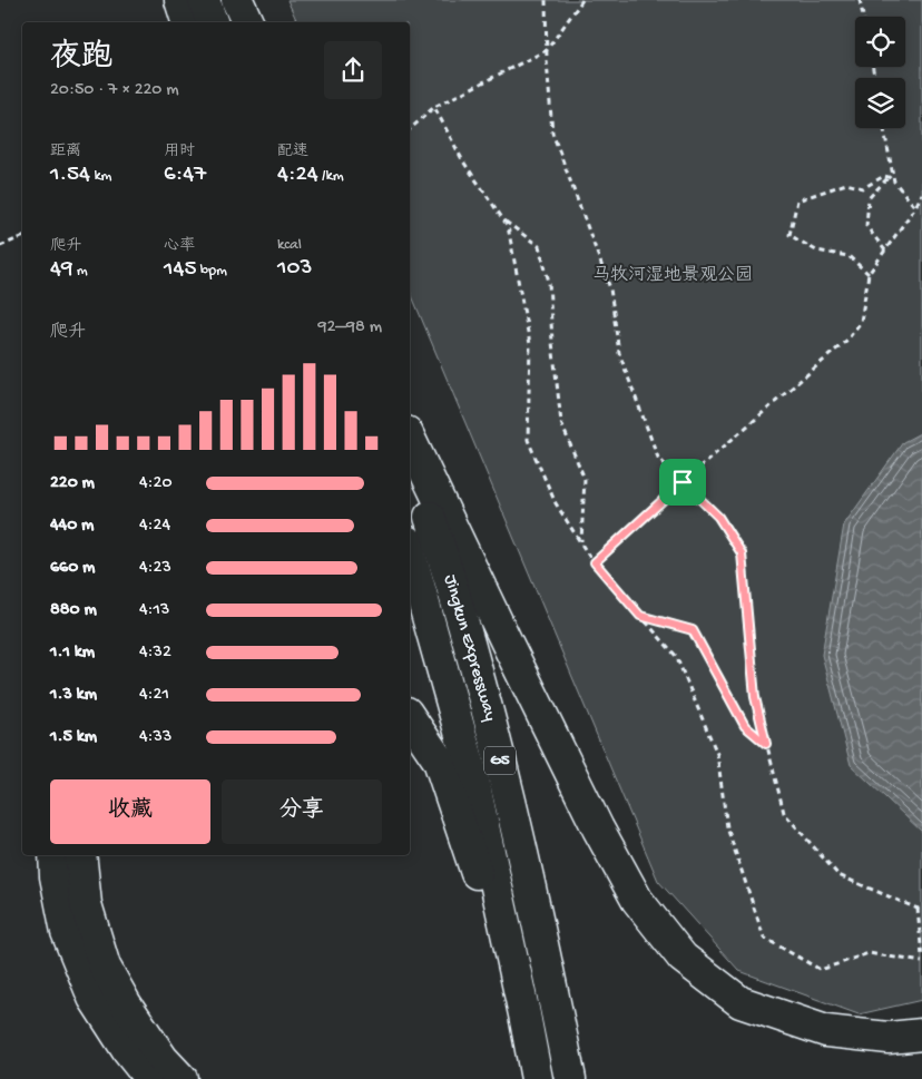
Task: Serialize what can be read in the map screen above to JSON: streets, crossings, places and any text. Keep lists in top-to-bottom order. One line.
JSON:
{"streets":{"highway":["Jingkun Expressway","G5"]},"parks":["马牧河湿地景观公园"],"page":{"heading":["夜跑","20:50 · 7 × 220 m"],"stats":[["距离","1.54 km"],["用时","6:47"],["配速","4:24 /km"],["爬升","49 m"],["心率","145 bpm"],["kcal","103"]],"chart":["爬升","92–98 m"],"list":[{"name":"220 m","note":"4:20"},{"name":"440 m","note":"4:24"},{"name":"660 m","note":"4:23"},{"name":"880 m","note":"4:13"},{"name":"1.1 km","note":"4:32"},{"name":"1.3 km","note":"4:21"},{"name":"1.5 km","note":"4:33"}],"buttons":["收藏","分享"]}}
